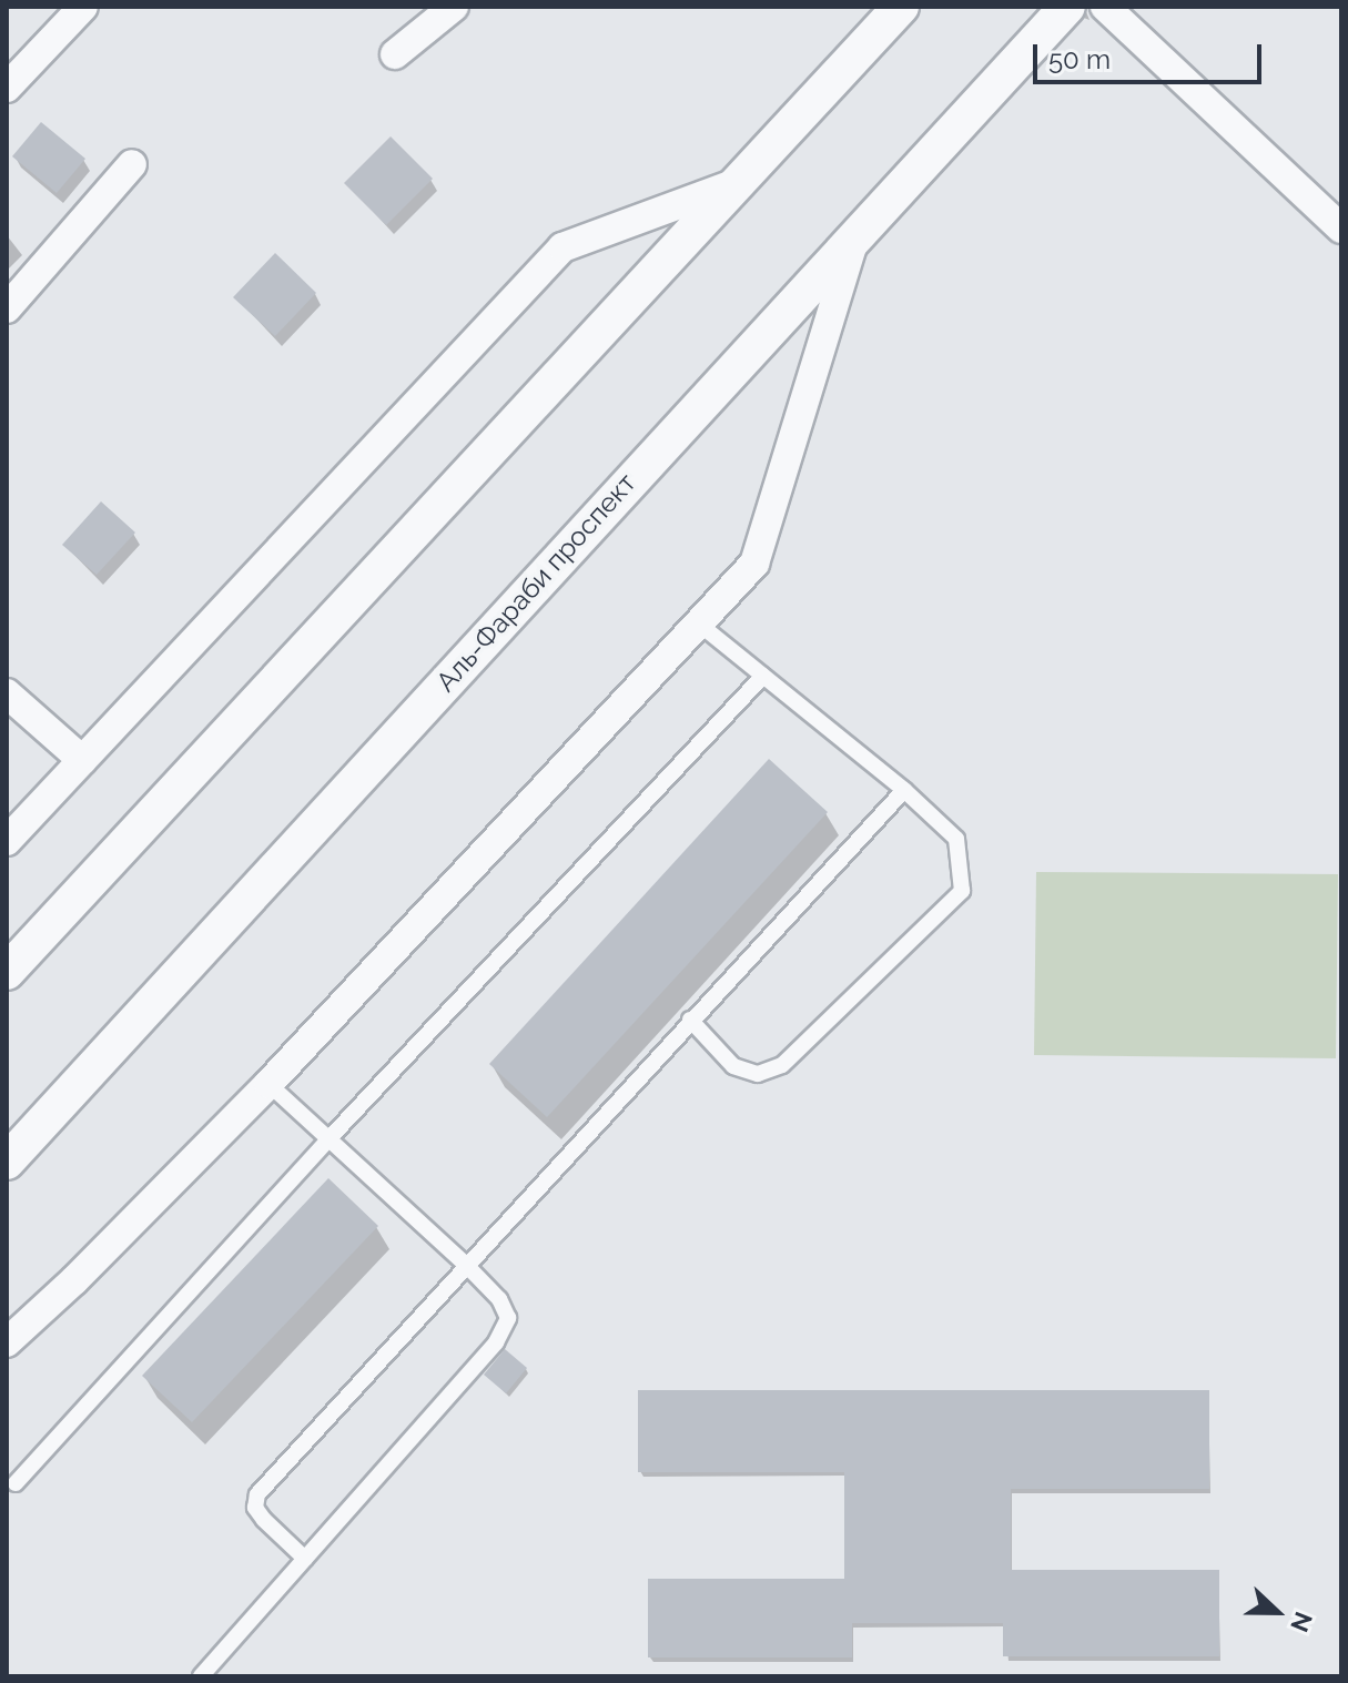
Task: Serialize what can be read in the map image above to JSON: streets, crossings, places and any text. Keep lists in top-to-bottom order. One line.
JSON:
{"streets":{"street":["Аль-Фараби проспект"]},"scale_bar":"50 m","north":"right"}
